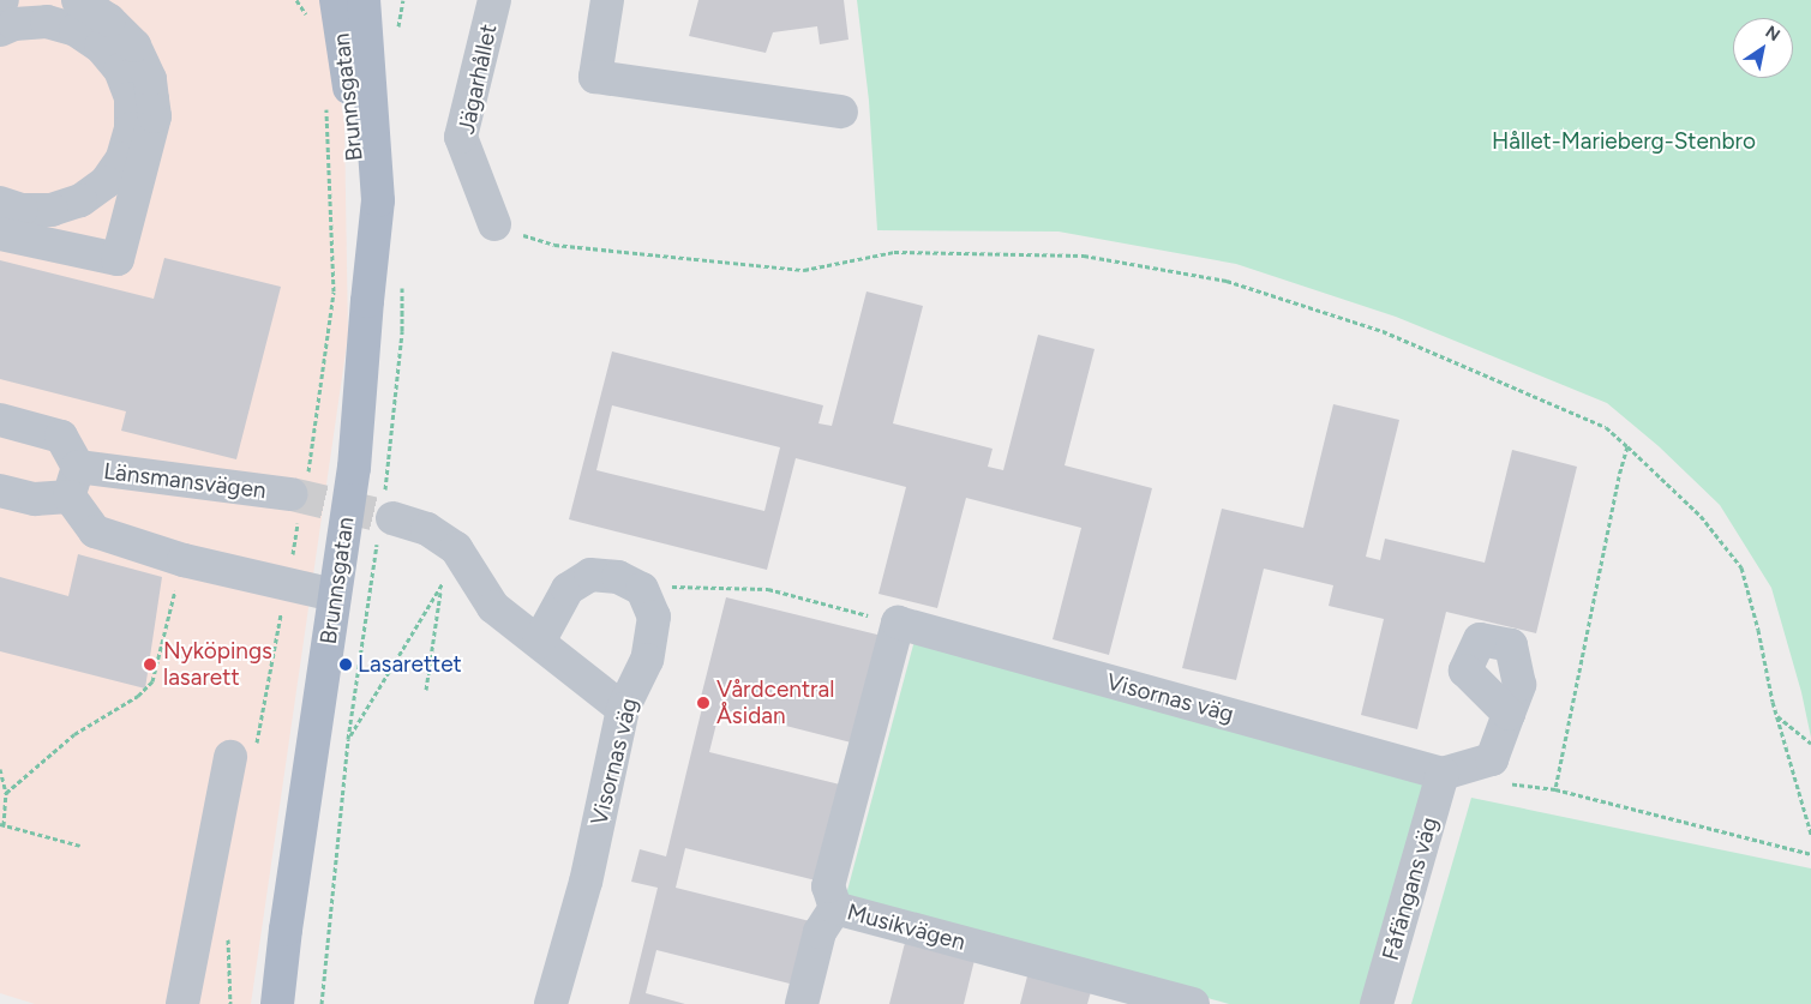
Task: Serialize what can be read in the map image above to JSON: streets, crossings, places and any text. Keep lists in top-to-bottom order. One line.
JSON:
{"streets":{"main road":["Brunnsgatan"],"street":["Jägarhållet","Länsmansvägen","Visornas väg","Fåfängans väg","Musikvägen"]},"crossings":[["Visornas väg","Fåfängans väg"],["Visornas väg","Musikvägen"]],"parks":["Hållet-Marieberg-Stenbro"],"places":["Nyköpings lasarett","Lasarettet","Vårdcentral Åsidan"],"north":"top right"}
